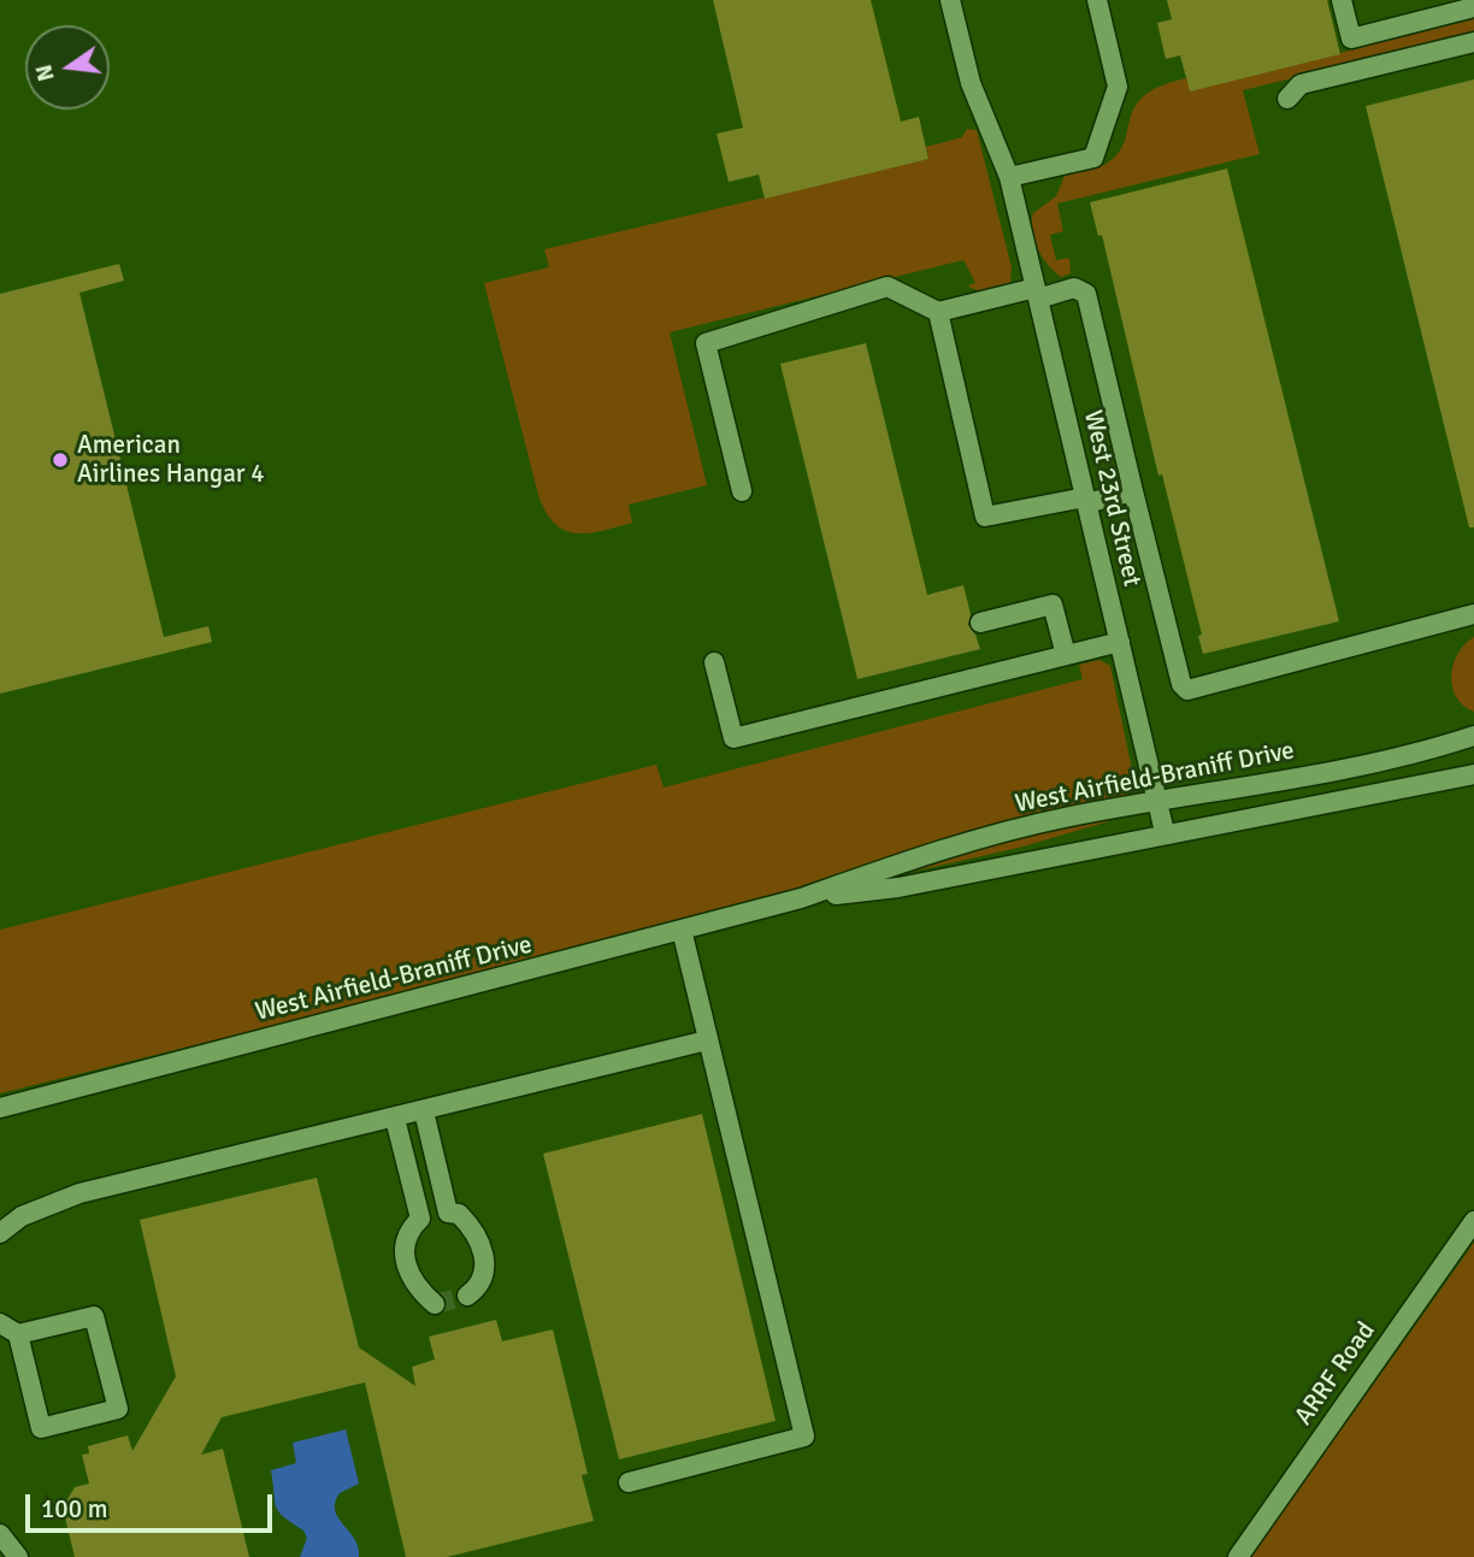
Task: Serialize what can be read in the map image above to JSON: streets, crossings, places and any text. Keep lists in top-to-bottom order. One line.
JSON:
{"streets":{"street":["West 23rd Street","West Airfield-Braniff Drive","ARRF Road"]},"crossings":[["West 23rd Street","West Airfield-Braniff Drive"]],"places":["American Airlines Hangar 4"],"scale_bar":"100 m","north":"left"}
